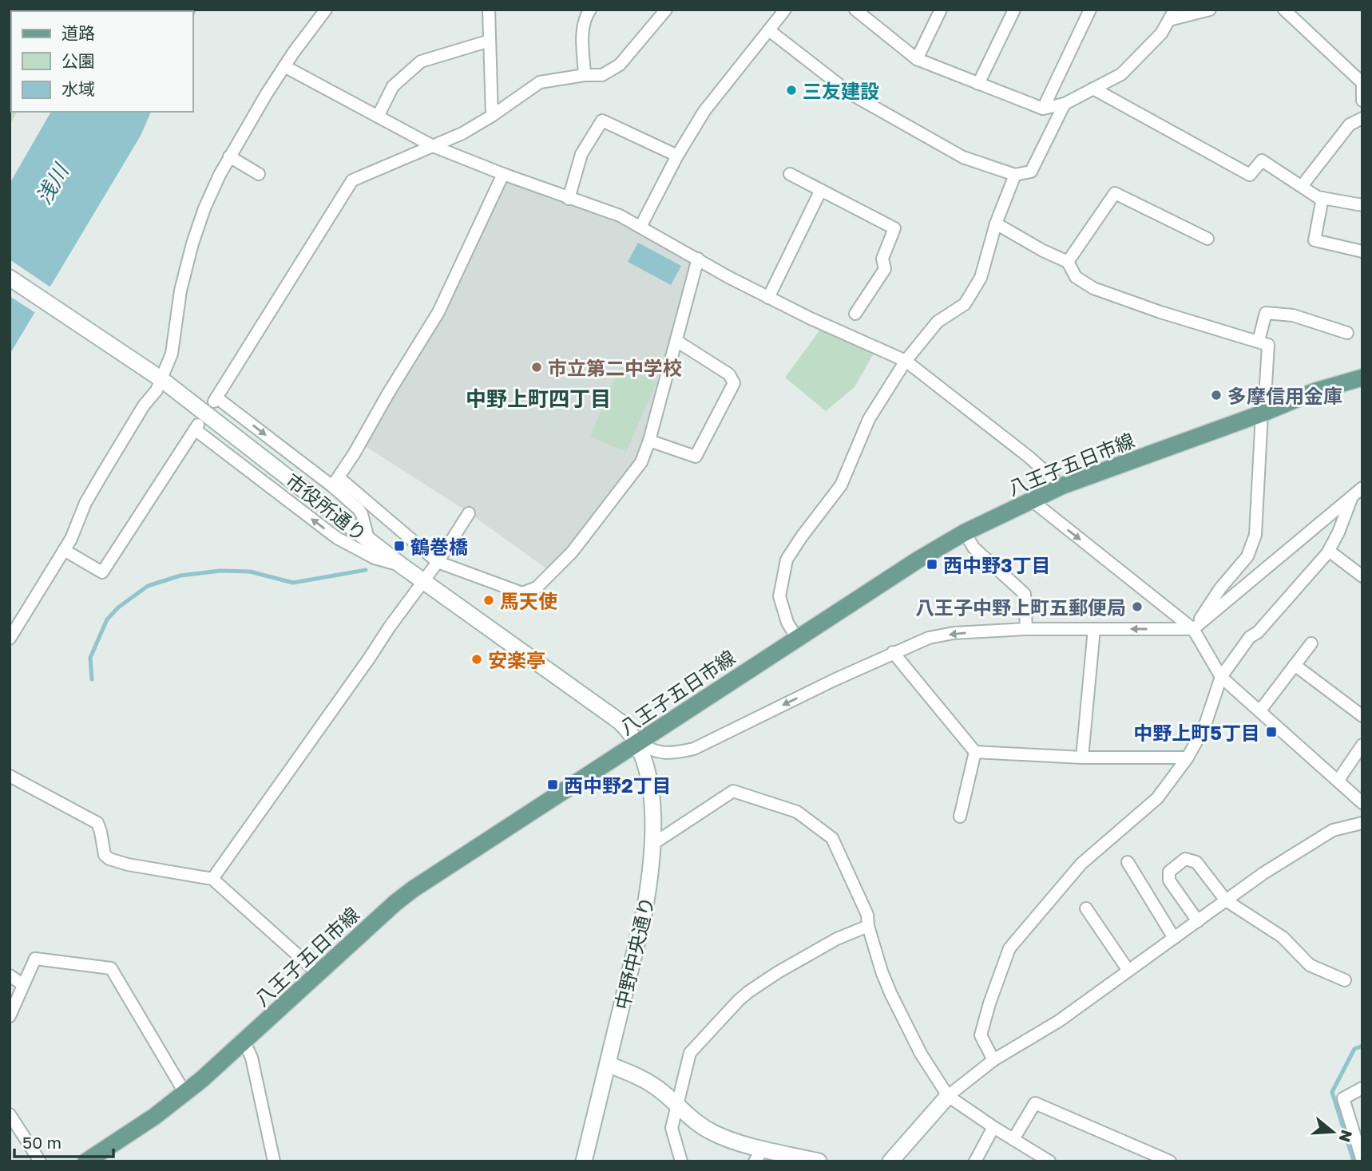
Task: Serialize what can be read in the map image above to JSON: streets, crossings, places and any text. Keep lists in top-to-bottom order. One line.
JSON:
{"streets":{"main road":["八王子五日市線"],"street":["市役所通り","中野中央通り"]},"crossings":[["八王子五日市線","市役所通り"],["八王子五日市線","中野中央通り"],["市役所通り","中野中央通り"]],"districts":["中野上町四丁目"],"water":["浅川"],"places":{"other":["三友建設","市立第二中学校","多摩信用金庫","馬天使","八王子中野上町五郵便局","安楽亭"],"transit":["鶴巻橋","西中野3丁目","中野上町5丁目","西中野2丁目"]},"legend":["道路","公園","水域"],"scale_bar":"50 m","north":"right"}
